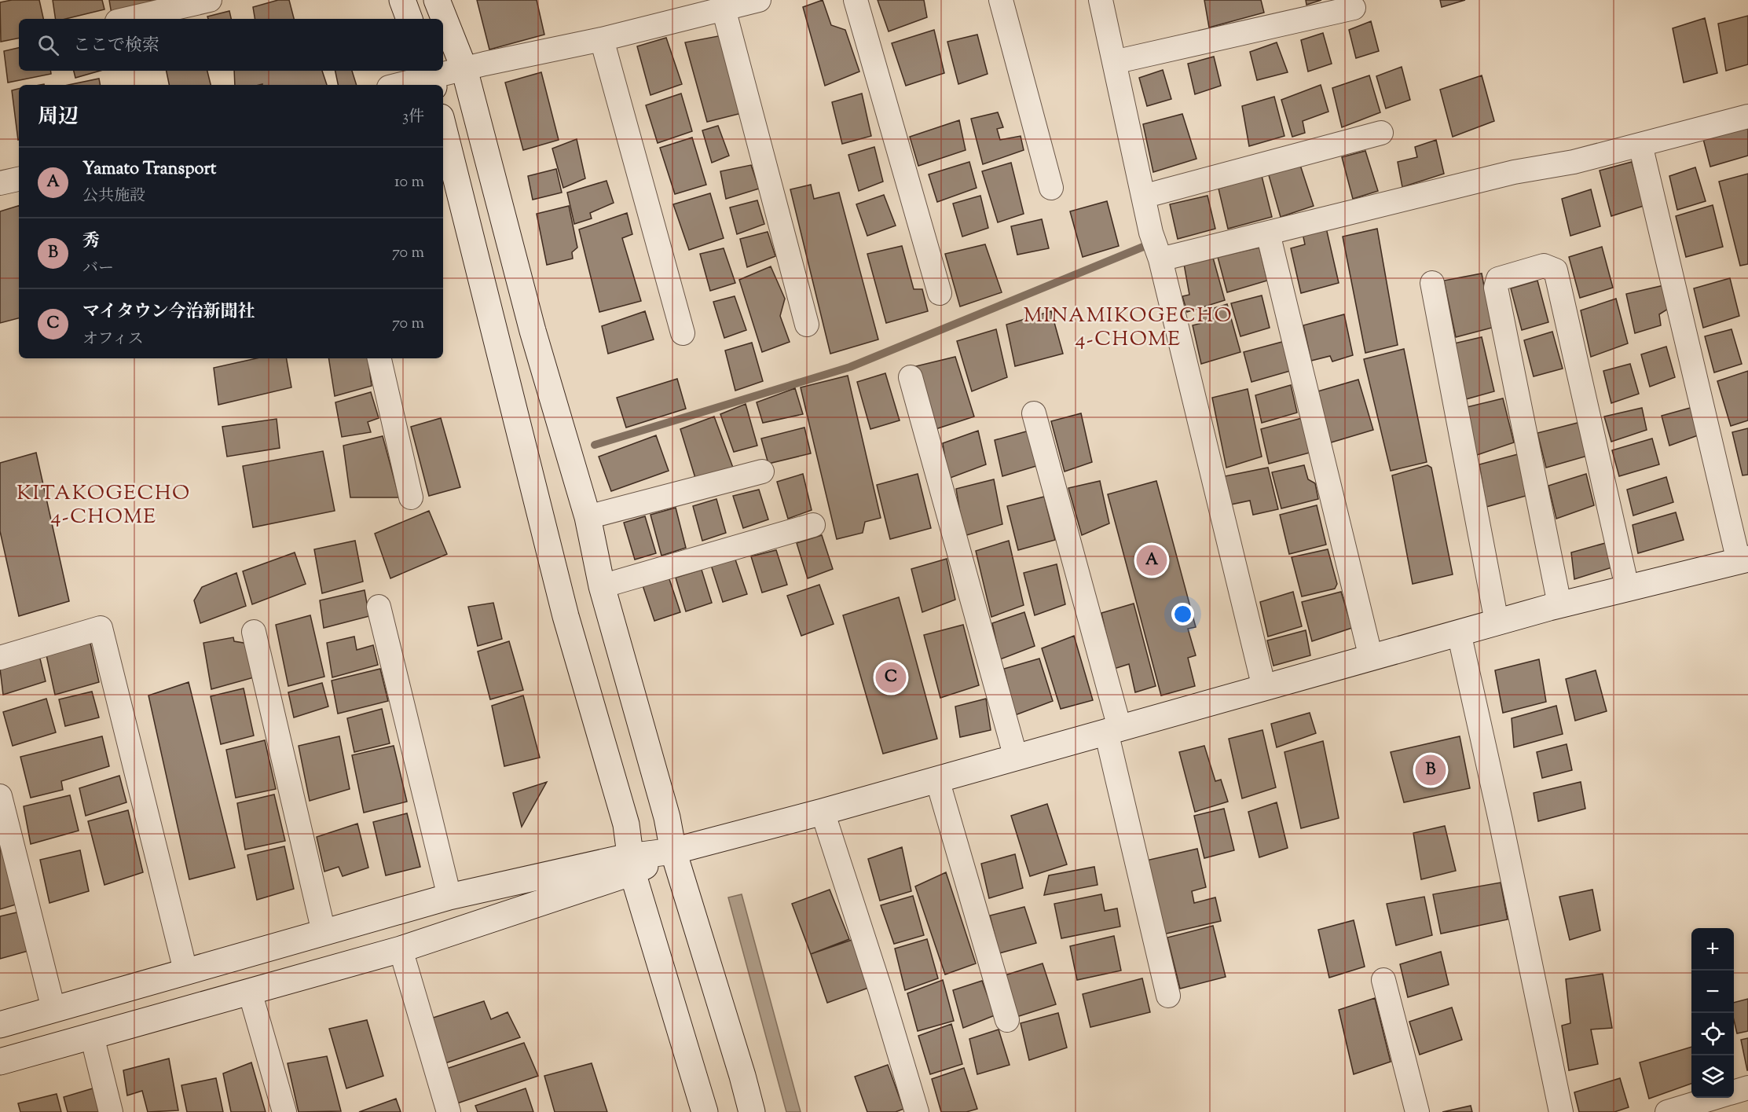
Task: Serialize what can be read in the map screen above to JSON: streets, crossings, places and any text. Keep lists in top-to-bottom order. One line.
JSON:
{"districts":["MINAMIKOGECHO 4-CHOME","KITAKOGECHO 4-CHOME"],"page":{"search":"ここで検索","heading":["周辺","3件"],"list":[{"mark":"A","name":"Yamato Transport","note":"公共施設","value":"10 m"},{"mark":"B","name":"秀","note":"バー","value":"70 m"},{"mark":"C","name":"マイタウン今治新聞社","note":"オフィス","value":"70 m"}],"pins":["A","C","B"],"map_buttons":["+","−"]}}
